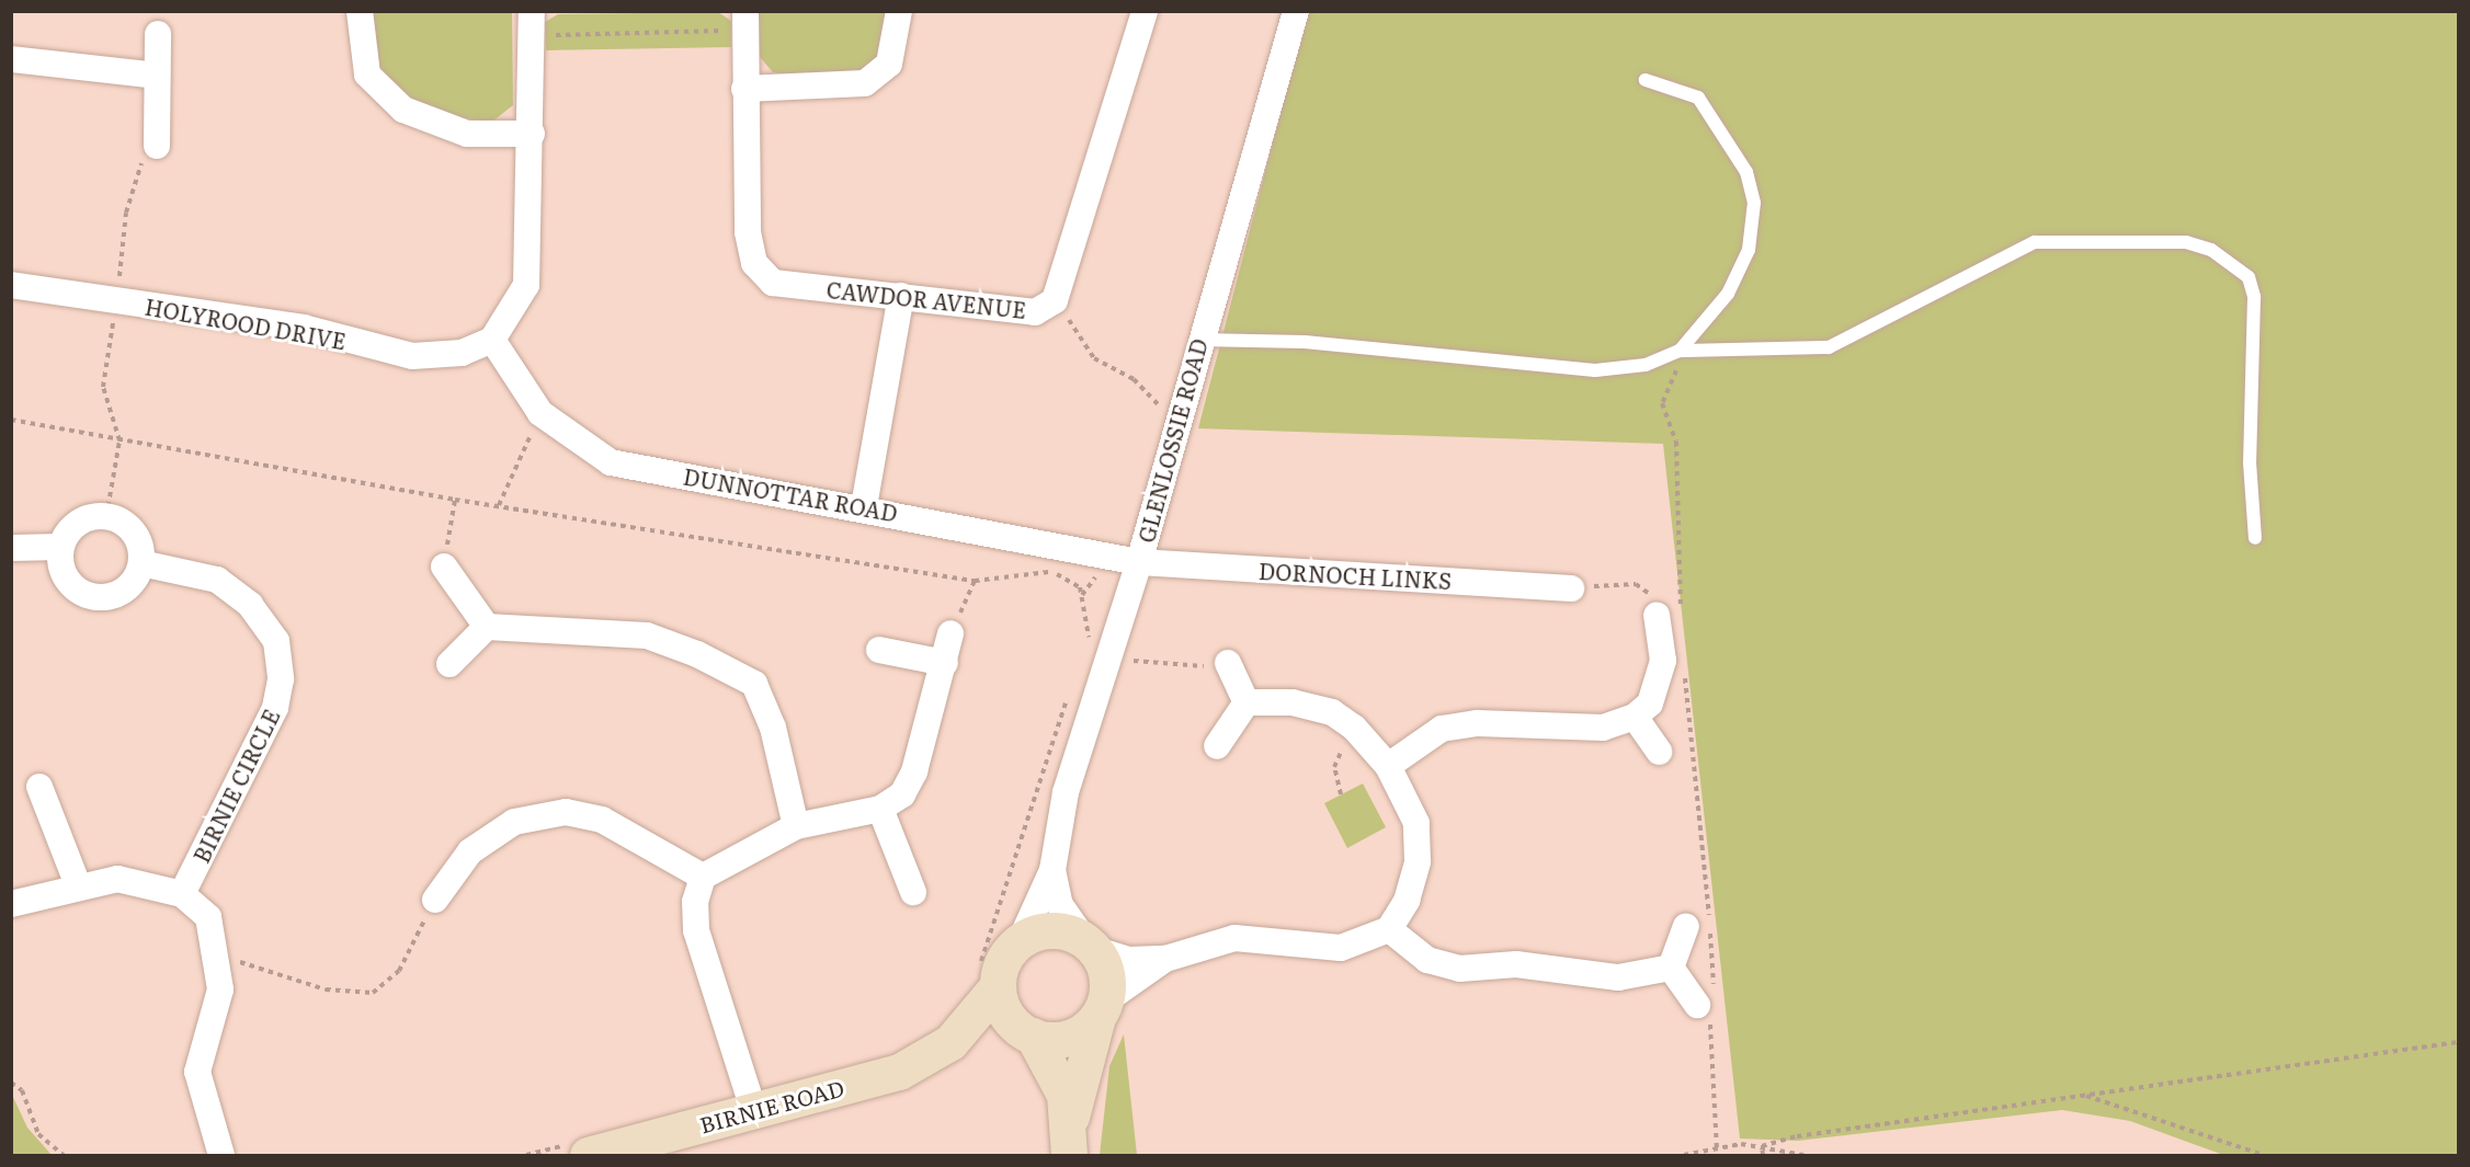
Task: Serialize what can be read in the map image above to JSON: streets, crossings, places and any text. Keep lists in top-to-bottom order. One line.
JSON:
{"streets":{"street":["CAWDOR AVENUE","HOLYROOD DRIVE","GLENLOSSIE ROAD","DUNNOTTAR ROAD","DORNOCH LINKS","BIRNIE CIRCLE","BIRNIE ROAD"]},"crossings":[["HOLYROOD DRIVE","DUNNOTTAR ROAD"],["GLENLOSSIE ROAD","DUNNOTTAR ROAD"],["GLENLOSSIE ROAD","DORNOCH LINKS"],["GLENLOSSIE ROAD","BIRNIE ROAD"],["DUNNOTTAR ROAD","DORNOCH LINKS"]]}
